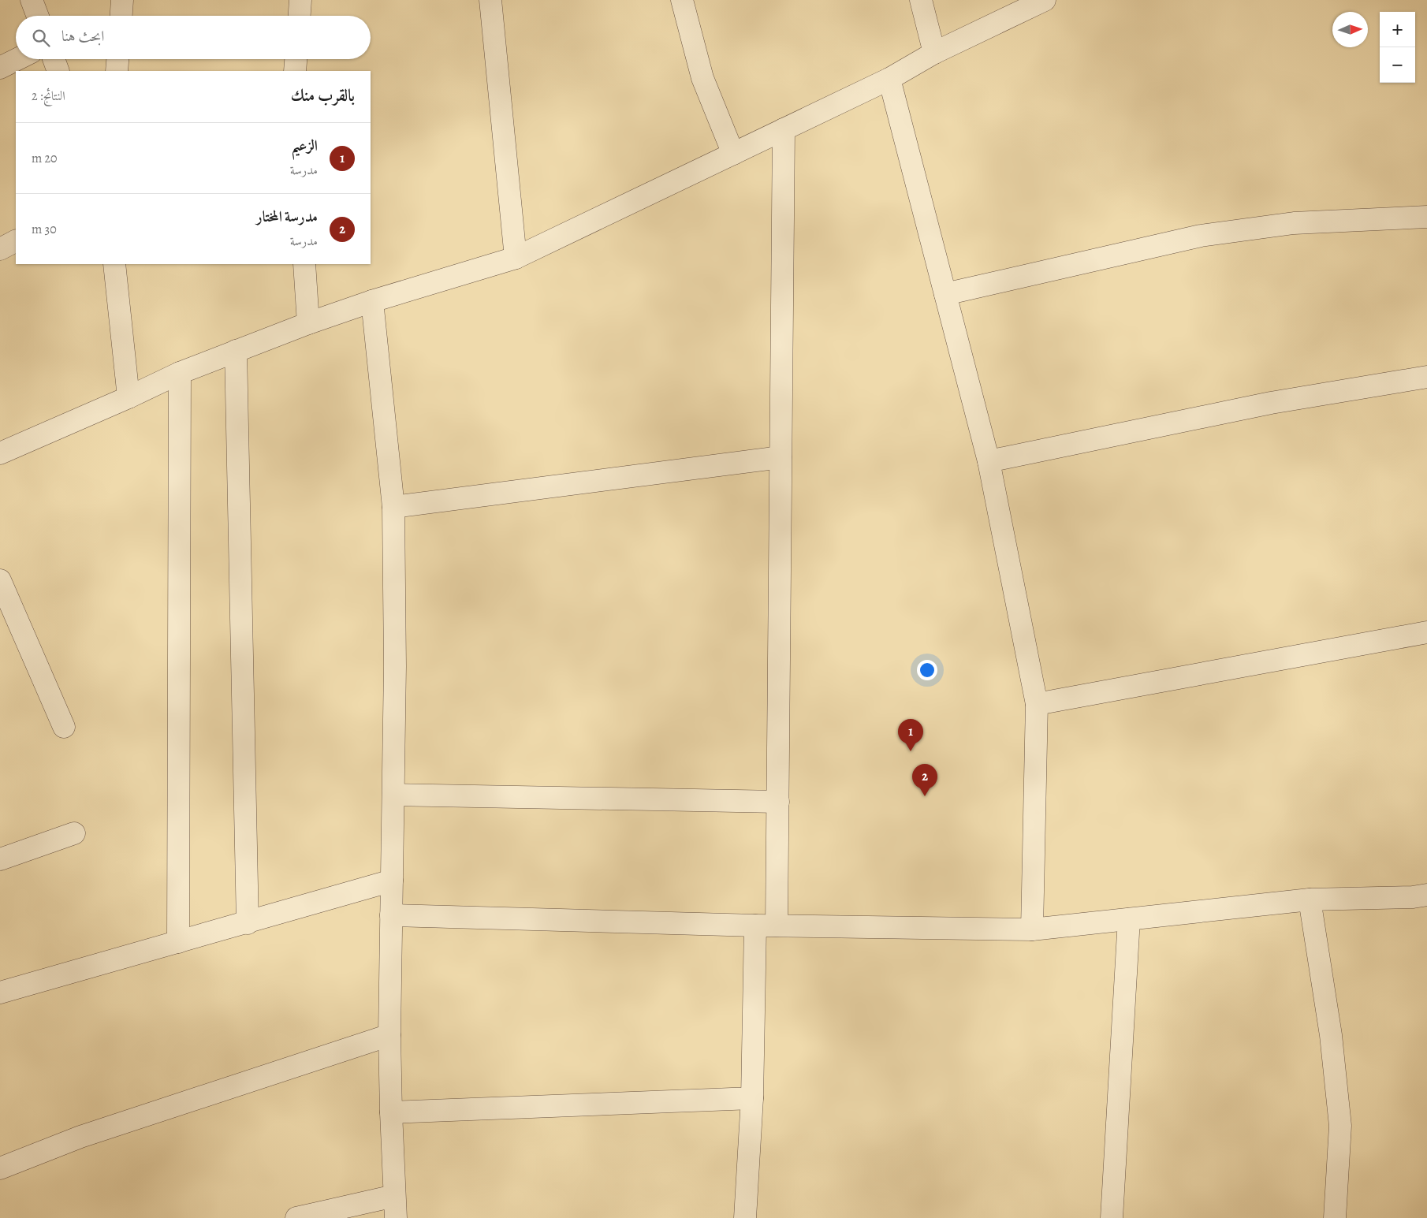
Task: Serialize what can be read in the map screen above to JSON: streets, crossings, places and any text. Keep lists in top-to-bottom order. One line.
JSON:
{"north":"right","page":{"map_buttons":["+","−"],"search":"ابحث هنا","heading":["بالقرب منك","النتائج: 2"],"list":[{"mark":"1","name":"الزعيم","note":"مدرسة","value":"20 m"},{"mark":"2","name":"مدرسة المختار","note":"مدرسة","value":"30 m"}],"pins":["1","2"]}}
